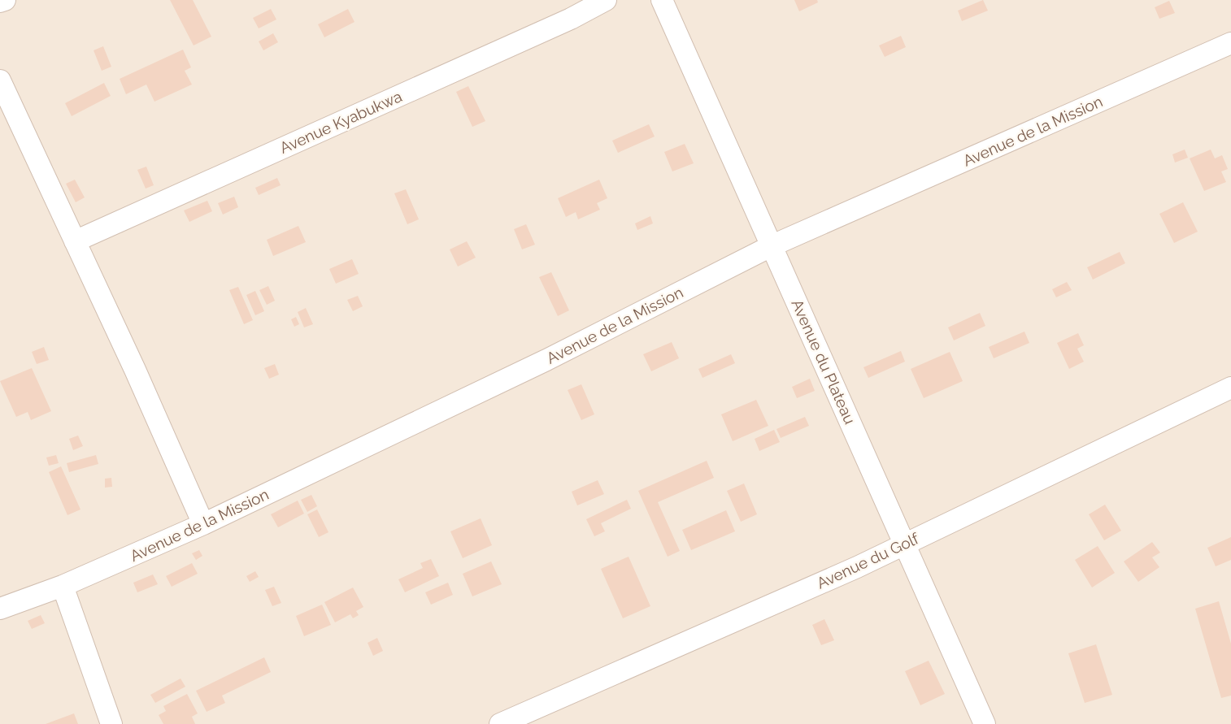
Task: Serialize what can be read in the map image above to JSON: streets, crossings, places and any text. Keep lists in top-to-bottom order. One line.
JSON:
{"streets":{"street":["Avenue Kyabukwa","Avenue de la Mission","Avenue du Plateau","Avenue du Golf"]},"crossings":[["Avenue de la Mission","Avenue du Plateau"],["Avenue du Plateau","Avenue du Golf"]]}
